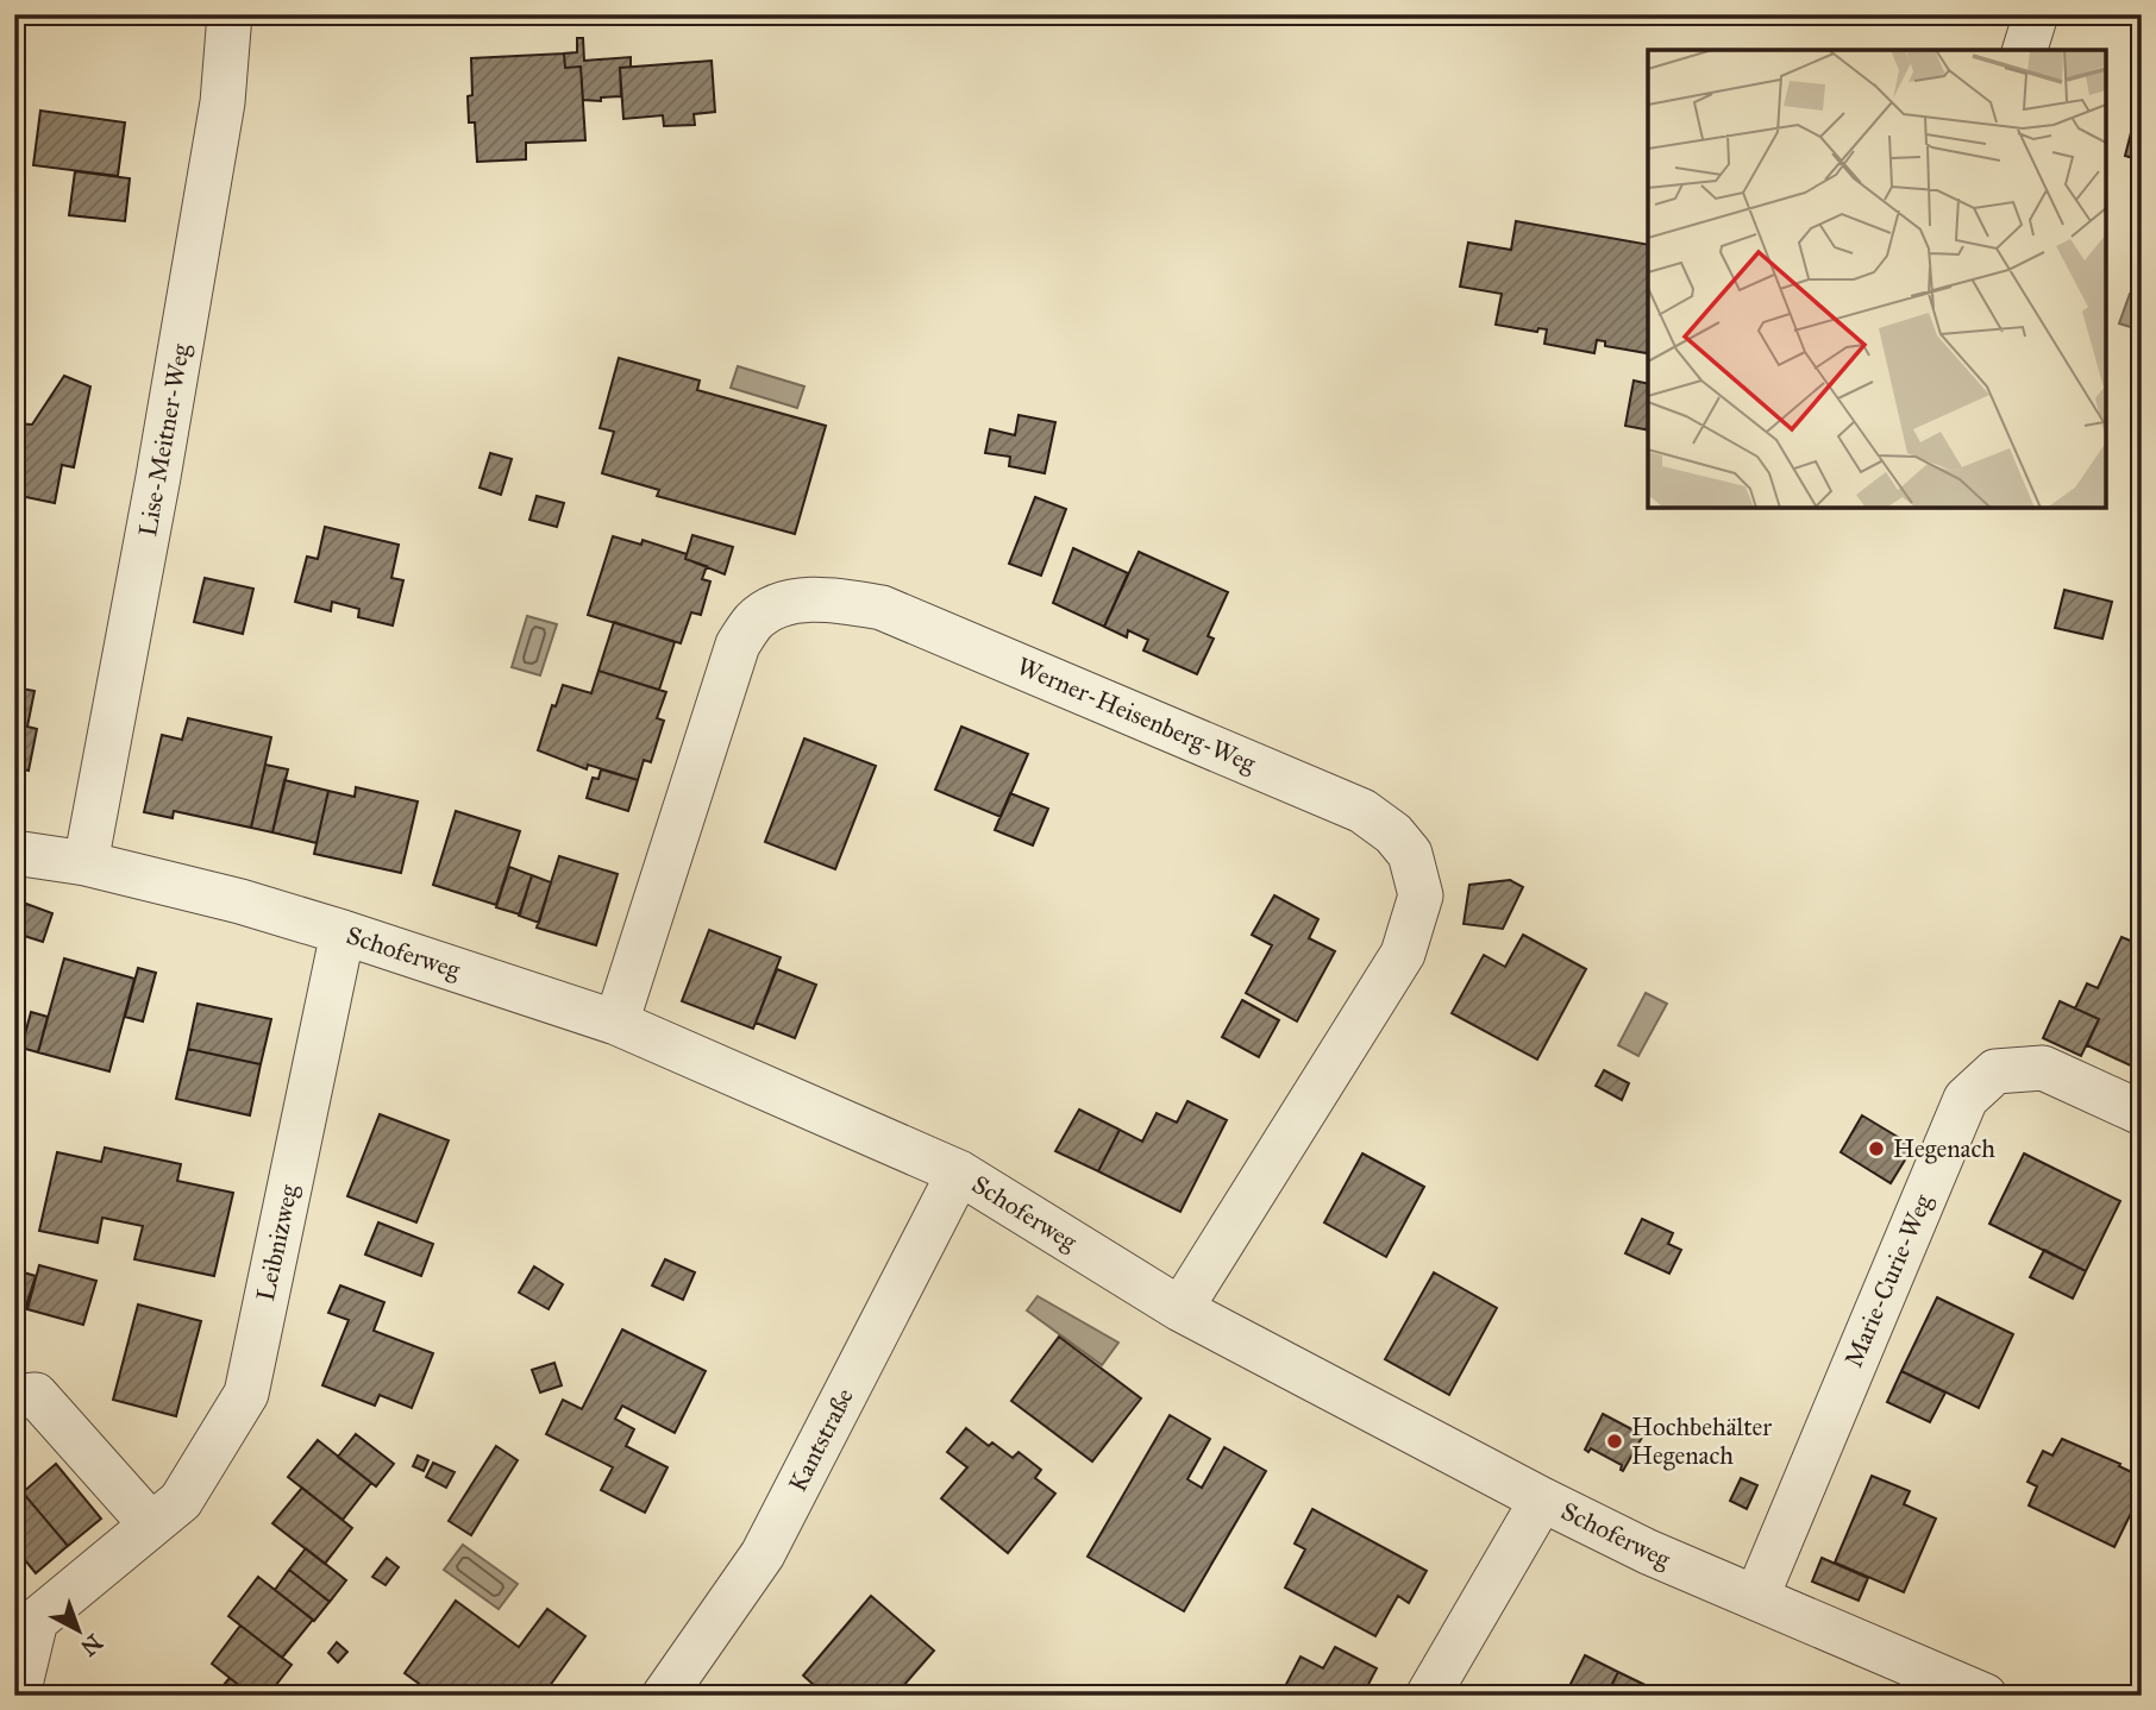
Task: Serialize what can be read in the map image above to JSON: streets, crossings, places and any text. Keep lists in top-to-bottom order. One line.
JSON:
{"streets":{"street":["Lise-Meitner-Weg","Werner-Heisenberg-Weg","Schoferweg","Leibnizweg","Marie-Curie-Weg","Kantstraße"]},"crossings":[["Lise-Meitner-Weg","Schoferweg"],["Werner-Heisenberg-Weg","Schoferweg"],["Schoferweg","Leibnizweg"],["Schoferweg","Marie-Curie-Weg"],["Schoferweg","Kantstraße"]],"places":["Hegenach","Hochbehälter Hegenach"],"north":"bottom right"}
